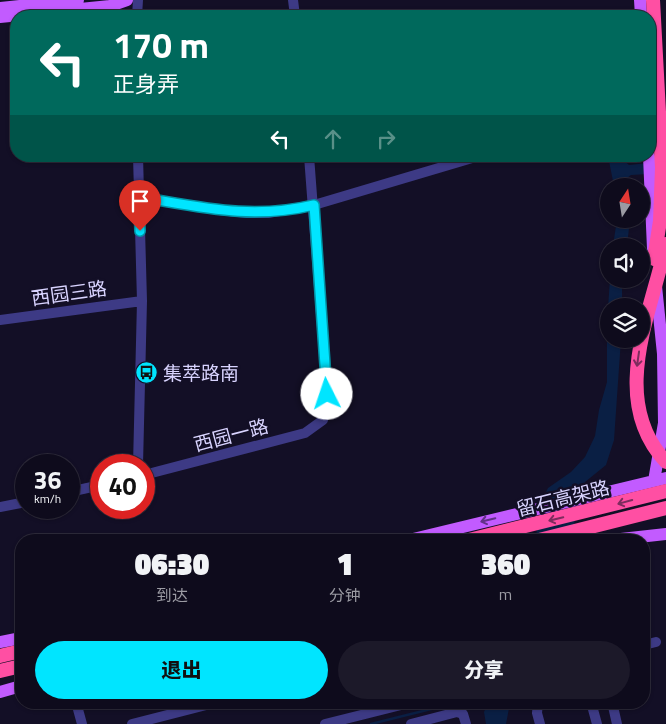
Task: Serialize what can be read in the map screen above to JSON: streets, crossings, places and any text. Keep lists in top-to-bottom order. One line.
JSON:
{"streets":{"highway":["留石高架路"],"street":["西园三路","西园一路"]},"places":{"bus stop":["集萃路南"]},"north":"top","page":{"turn":["170 m","正身弄"],"speed":"36 km/h","limit":"40","eta":["06:30","到达","1","分钟","360","m"],"buttons":["退出","分享"]}}
